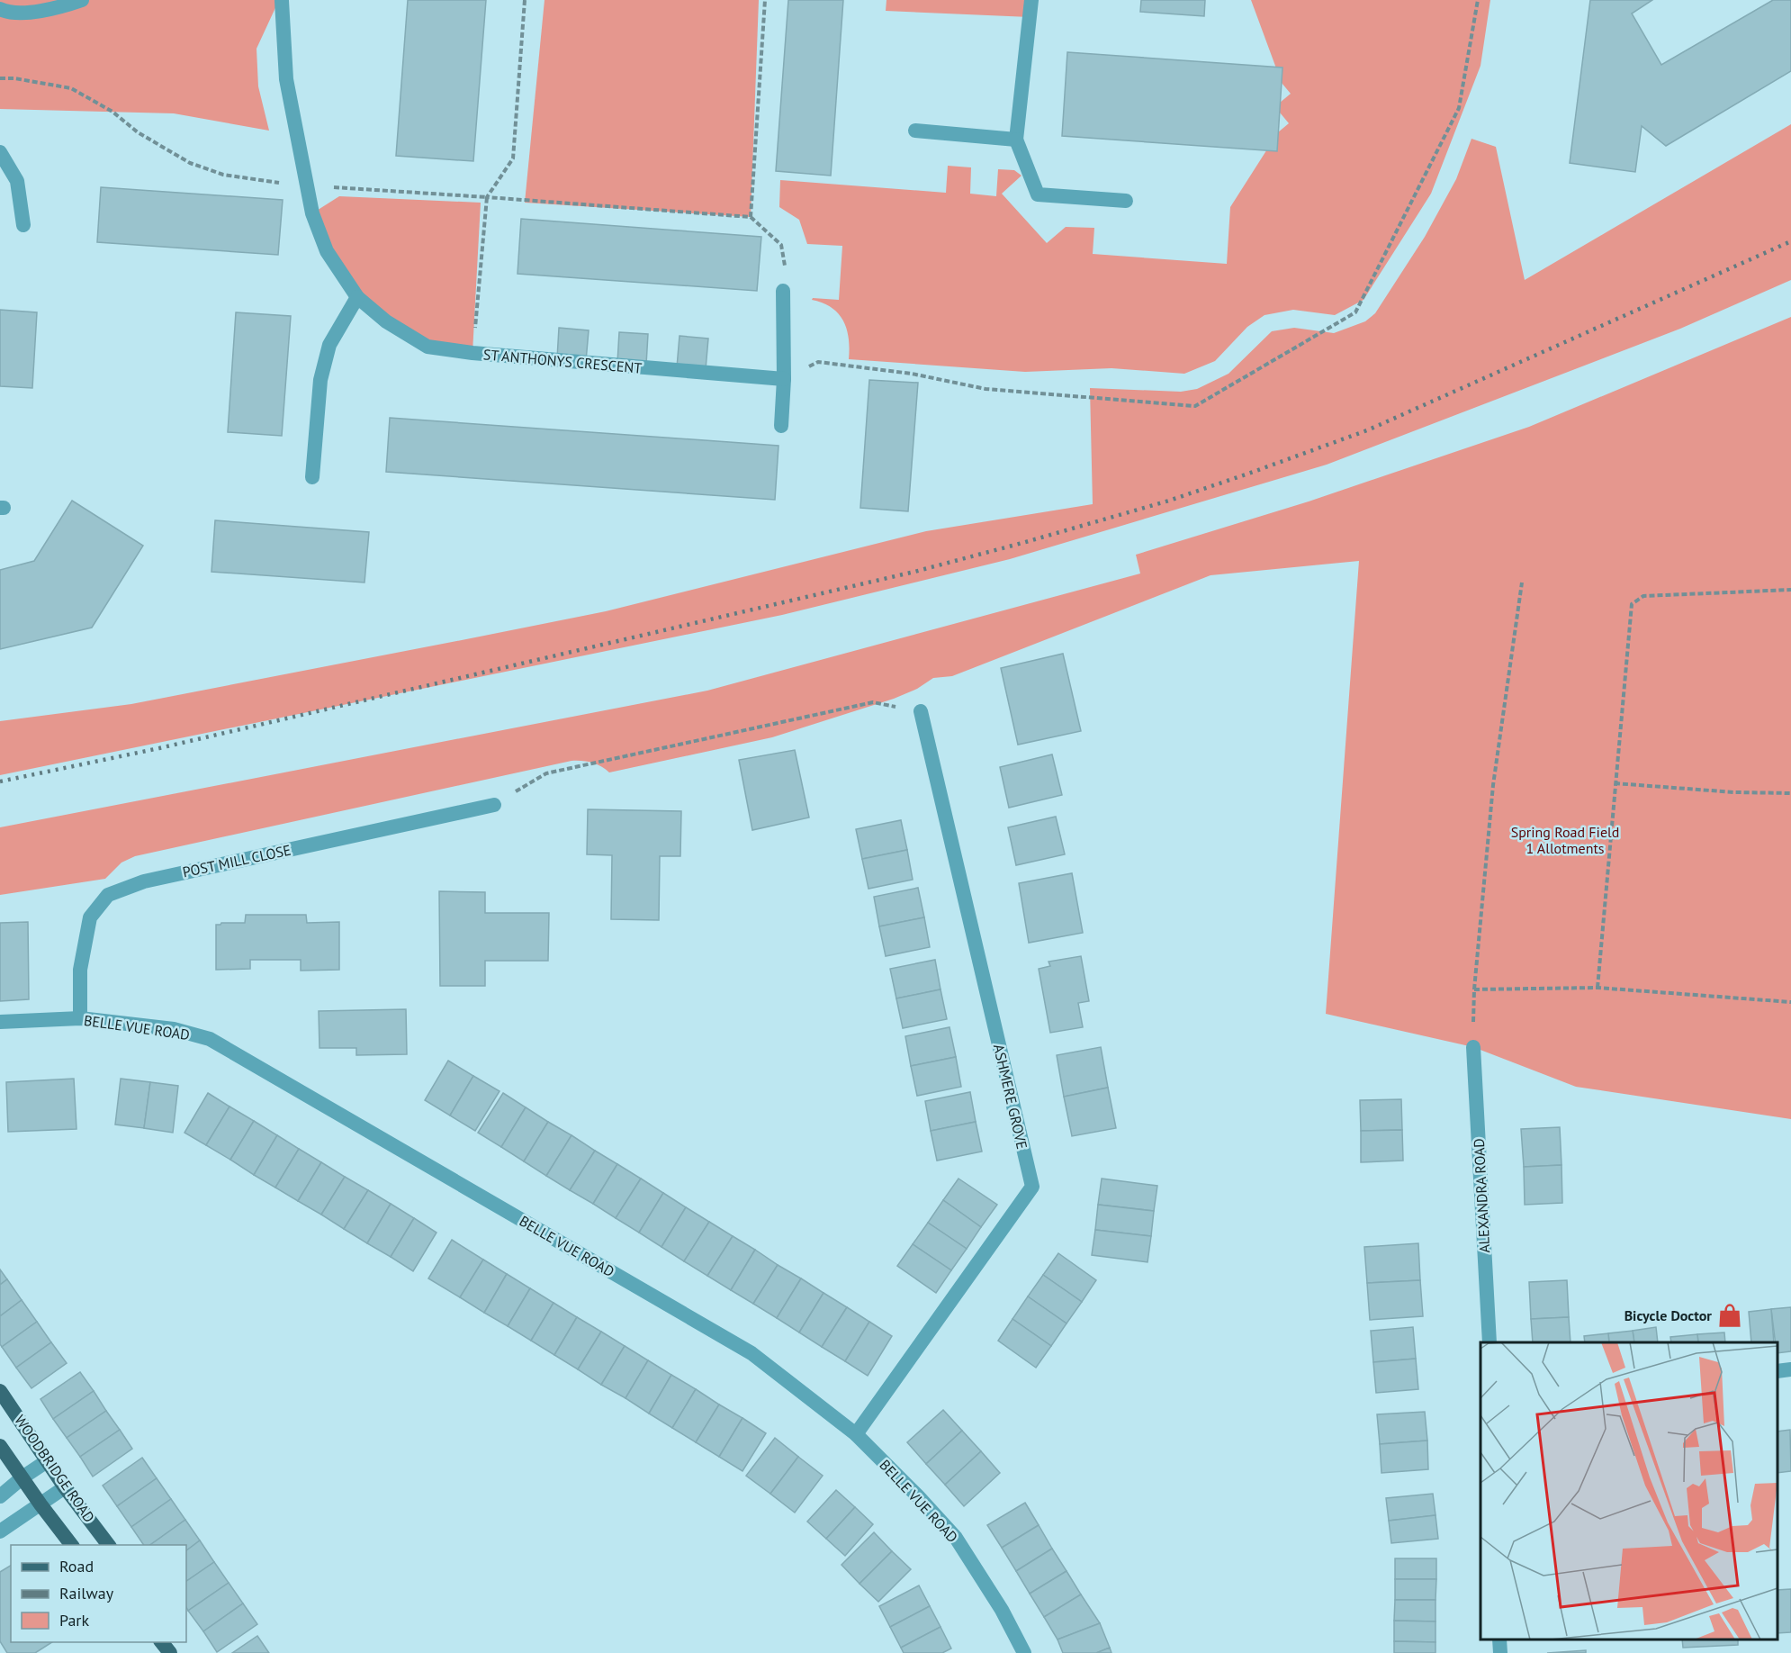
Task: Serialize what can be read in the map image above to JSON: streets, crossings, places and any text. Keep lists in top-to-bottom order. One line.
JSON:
{"streets":{"main road":["WOODBRIDGE ROAD"],"street":["ST ANTHONYS CRESCENT","POST MILL CLOSE","BELLE VUE ROAD","ASHMERE GROVE","ALEXANDRA ROAD"]},"crossings":[["POST MILL CLOSE","BELLE VUE ROAD"],["BELLE VUE ROAD","ASHMERE GROVE"]],"parks":["Spring Road Field 1 Allotments"],"places":{"shop":["Bicycle Doctor"]},"legend":["Road","Railway","Park"]}
